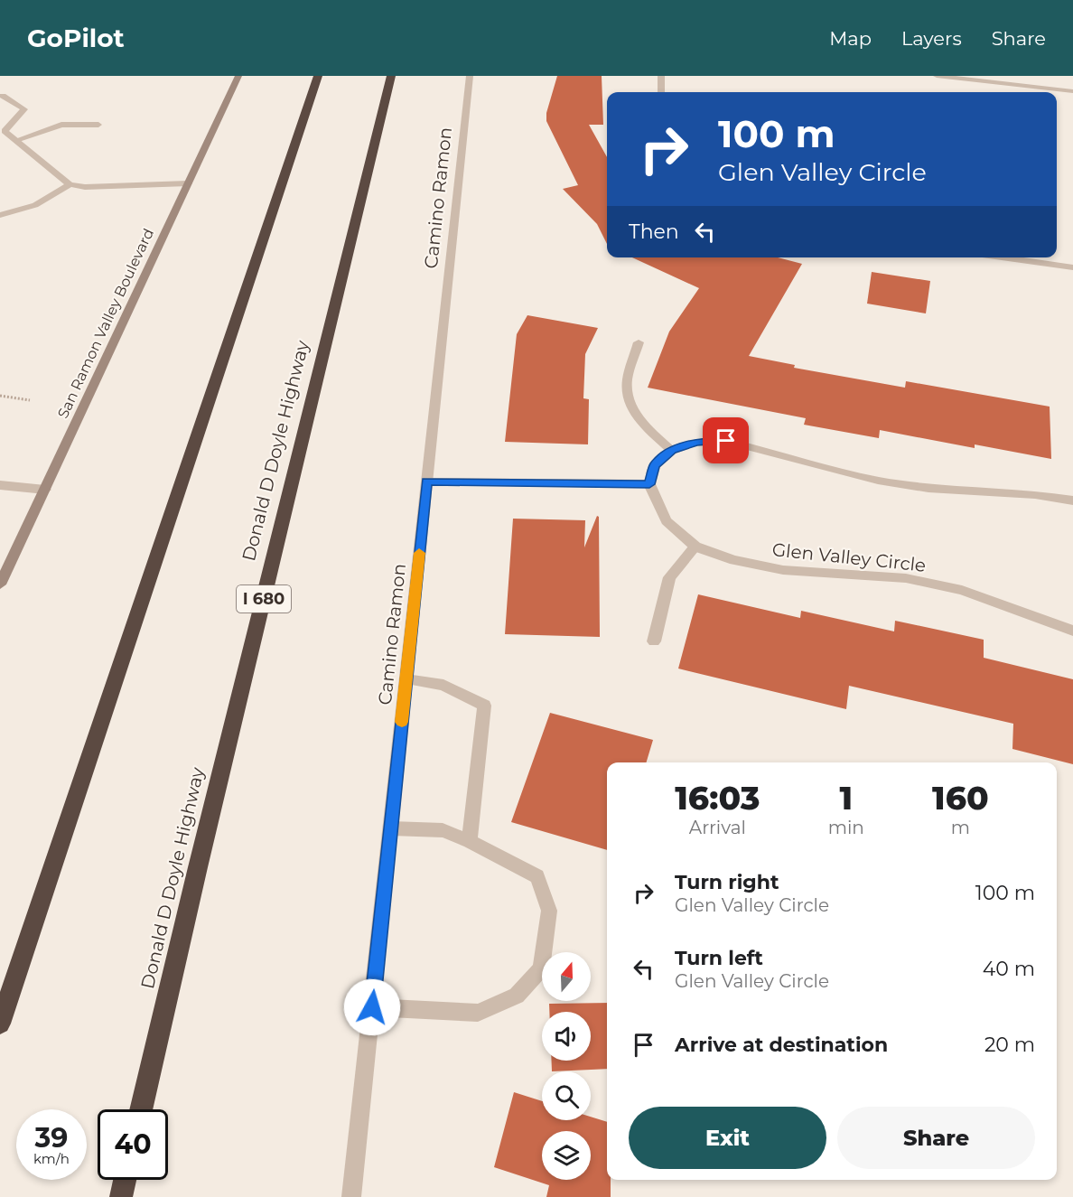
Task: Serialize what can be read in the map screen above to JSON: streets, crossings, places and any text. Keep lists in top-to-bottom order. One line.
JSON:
{"streets":{"highway":["Donald D Doyle Highway","I 680"],"main road":["San Ramon Valley Boulevard"],"street":["Camino Ramon","Glen Valley Circle"]},"north":"top","page":{"header":"GoPilot","nav":["Map","Layers","Share"],"turn":["100 m","Glen Valley Circle"],"then":"Then","eta":["16:03","Arrival","1","min","160","m"],"list":[{"name":"Turn right","note":"Glen Valley Circle","value":"100 m"},{"name":"Turn left","note":"Glen Valley Circle","value":"40 m"},{"name":"Arrive at destination","value":"20 m"}],"buttons":["Exit","Share"],"speed":"39 km/h","limit":"40"}}
